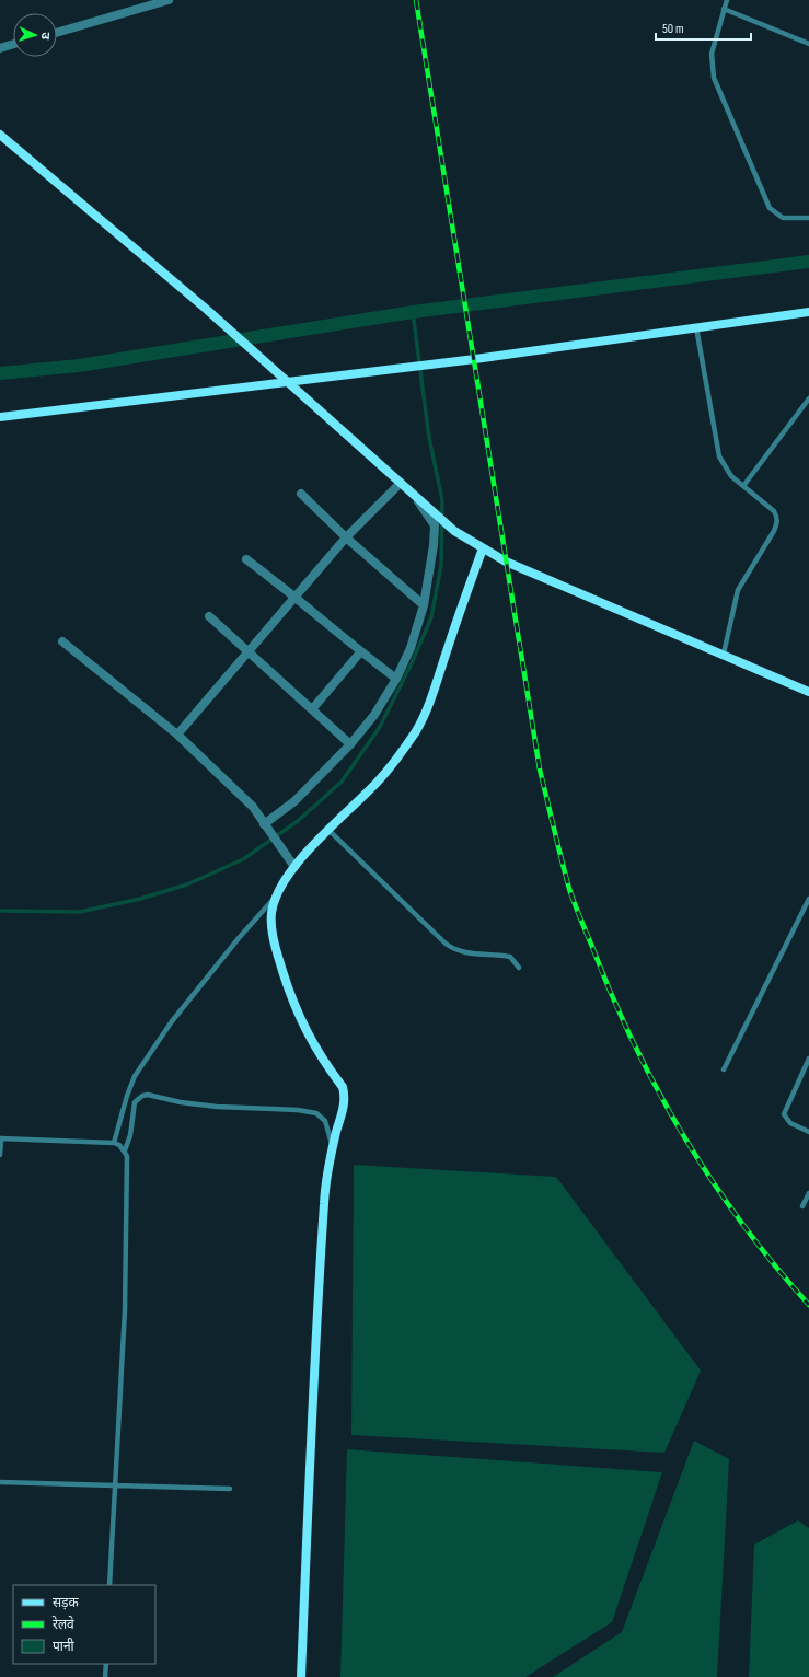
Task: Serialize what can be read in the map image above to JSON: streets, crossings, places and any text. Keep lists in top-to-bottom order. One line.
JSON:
{"legend":["सड़क","रेलवे","पानी"],"scale_bar":"50 m","north":"right"}
